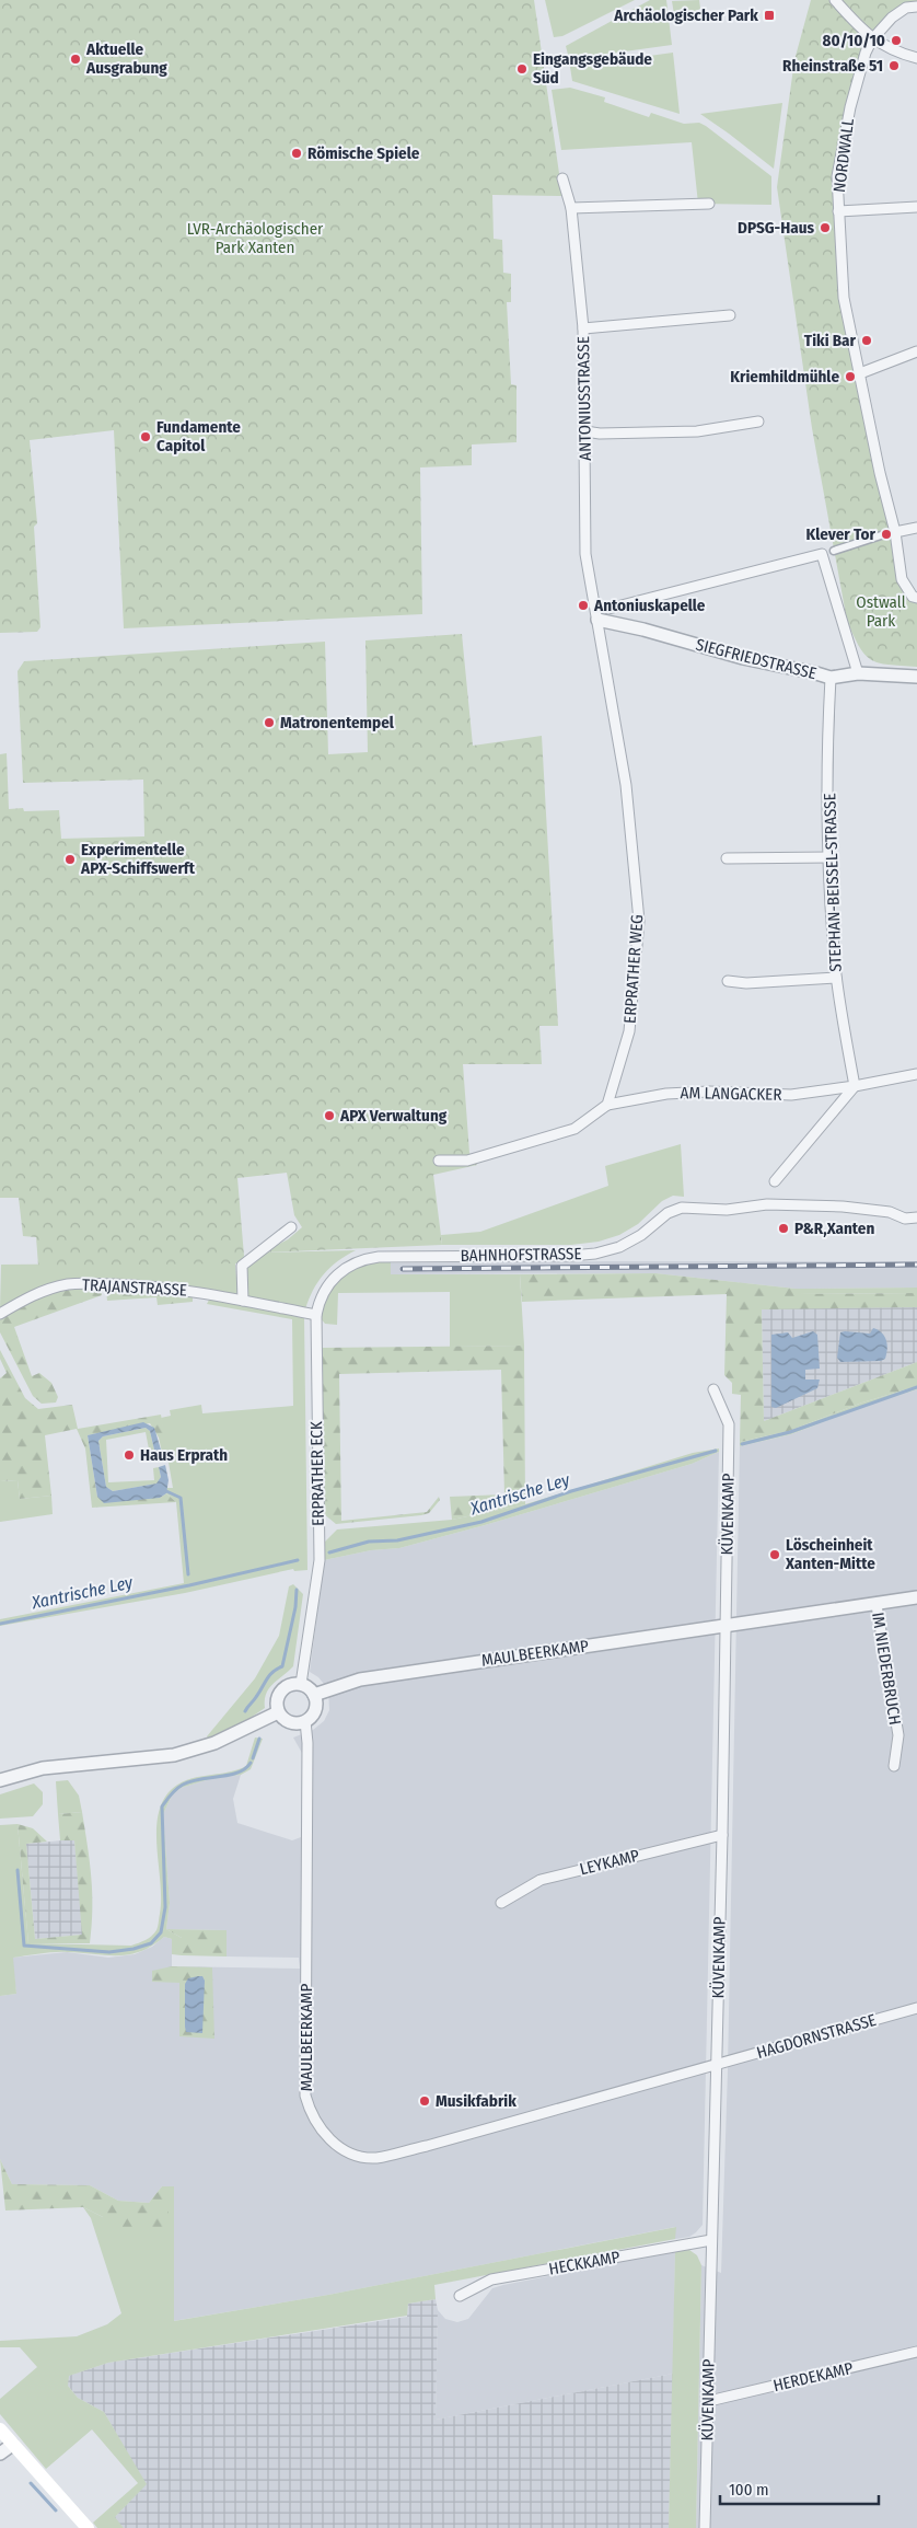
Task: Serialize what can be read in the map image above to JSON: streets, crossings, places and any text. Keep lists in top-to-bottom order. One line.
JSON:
{"streets":{"street":["NORDWALL","ANTONIUSSTRASSE","SIEGFRIEDSTRASSE","STEPHAN-BEISSEL-STRASSE","ERPRATHER WEG","AM LANGACKER","BAHNHOFSTRASSE","TRAJANSTRASSE","ERPRATHER ECK","KÜVENKAMP","MAULBEERKAMP","IM NIEDERBRUCH","LEYKAMP","HAGDORNSTRASSE","HECKKAMP","HERDEKAMP"]},"crossings":[["ANTONIUSSTRASSE","SIEGFRIEDSTRASSE"],["ANTONIUSSTRASSE","ERPRATHER WEG"],["SIEGFRIEDSTRASSE","STEPHAN-BEISSEL-STRASSE"],["SIEGFRIEDSTRASSE","ERPRATHER WEG"],["STEPHAN-BEISSEL-STRASSE","AM LANGACKER"],["ERPRATHER WEG","AM LANGACKER"],["BAHNHOFSTRASSE","ERPRATHER ECK"],["TRAJANSTRASSE","ERPRATHER ECK"],["ERPRATHER ECK","MAULBEERKAMP"],["KÜVENKAMP","MAULBEERKAMP"],["KÜVENKAMP","IM NIEDERBRUCH"],["KÜVENKAMP","LEYKAMP"],["KÜVENKAMP","HAGDORNSTRASSE"],["KÜVENKAMP","HECKKAMP"],["KÜVENKAMP","HERDEKAMP"],["MAULBEERKAMP","IM NIEDERBRUCH"],["MAULBEERKAMP","HAGDORNSTRASSE"]],"water":["Xantrische Ley"],"parks":["LVR-Archäologischer Park Xanten","Ostwall Park"],"places":{"transit":["Archäologischer Park"],"other":["80/10/10","Aktuelle Ausgrabung","Rheinstraße 51","Eingangsgebäude Süd","Römische Spiele","DPSG-Haus","Tiki Bar","Kriemhildmühle","Fundamente Capitol","Klever Tor","Antoniuskapelle","Matronentempel","Experimentelle APX-Schiffswerft","APX Verwaltung","P&R,Xanten","Haus Erprath","Löscheinheit Xanten-Mitte","Musikfabrik"]},"scale_bar":"100 m"}
